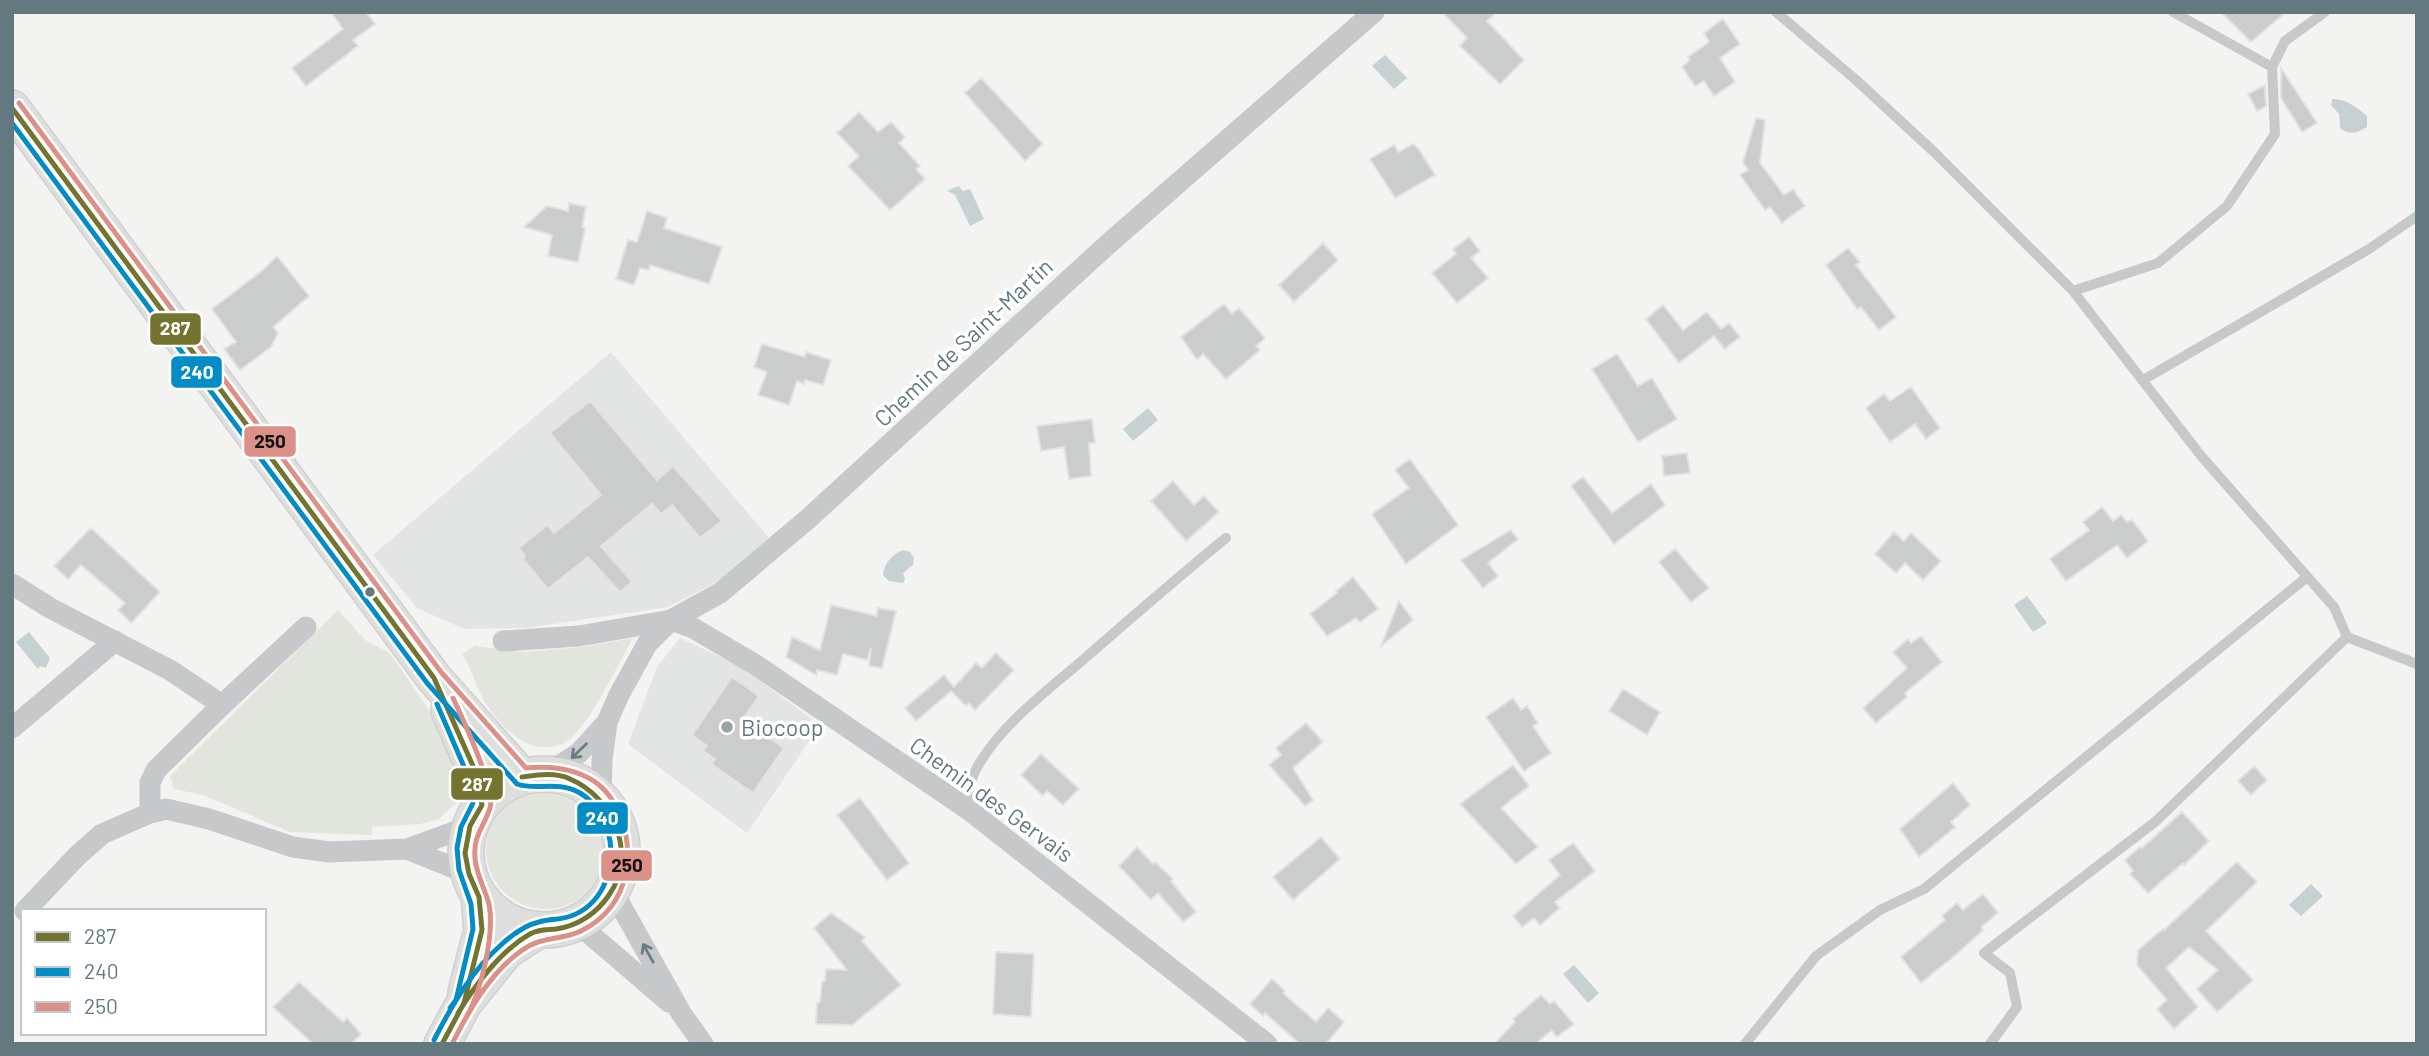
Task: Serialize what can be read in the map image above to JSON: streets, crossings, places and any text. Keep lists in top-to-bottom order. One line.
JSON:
{"streets":{"street":["Chemin de Saint-Martin","Chemin des Gervais"]},"crossings":[["Chemin de Saint-Martin","Chemin des Gervais"]],"places":["Biocoop"],"lines":["transit line 250","transit line 287","transit line 240"],"legend":["287","240","250"]}
